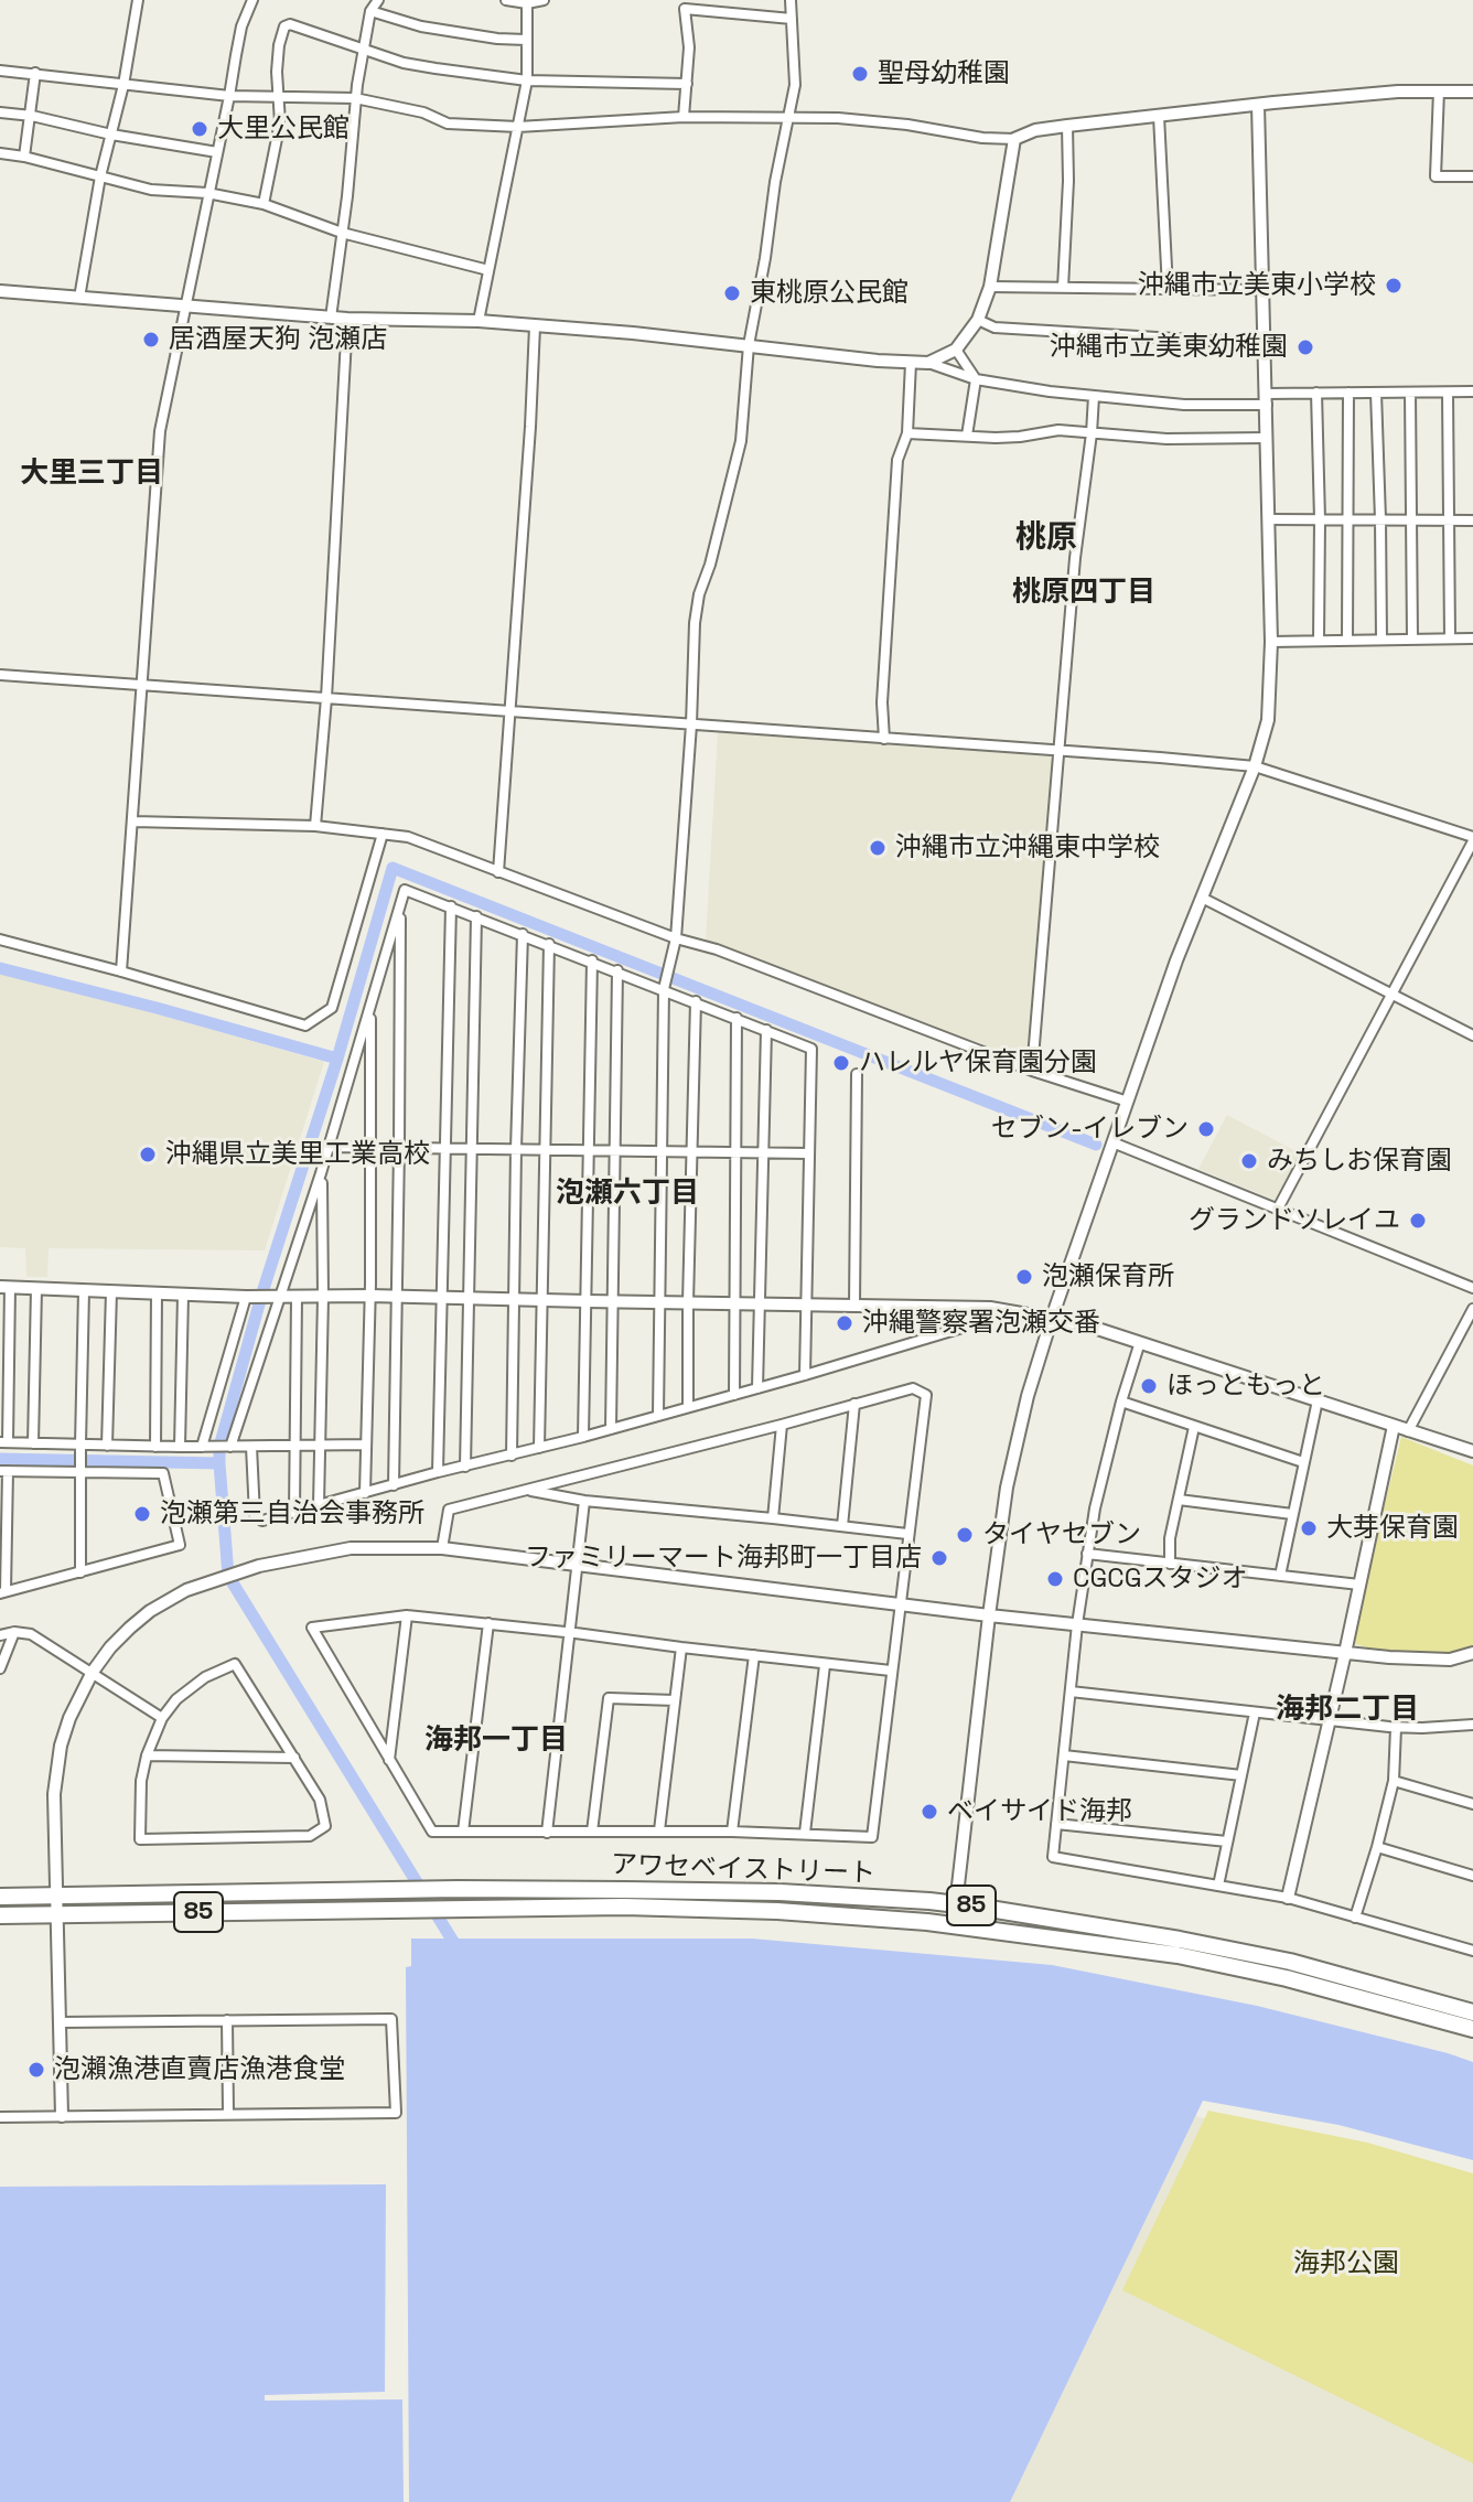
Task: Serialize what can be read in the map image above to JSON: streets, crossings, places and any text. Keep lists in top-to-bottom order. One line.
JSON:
{"streets":{"main road":["アワセベイストリート","85"]},"districts":["大里三丁目","桃原","桃原四丁目","泡瀬六丁目","海邦二丁目","海邦一丁目"],"parks":["海邦公園"],"places":["聖母幼稚園","大里公民館","沖縄市立美東小学校","東桃原公民館","居酒屋天狗 泡瀬店","沖縄市立美東幼稚園","沖縄市立沖縄東中学校","ハレルヤ保育園分園","セブン-イレブン","沖縄県立美里工業高校","みちしお保育園","グランドソレイユ","泡瀬保育所","沖縄警察署泡瀬交番","ほっともっと","泡瀬第三自治会事務所","大芽保育園","タイヤセブン","ファミリーマート海邦町一丁目店","CGCGスタジオ","ベイサイド海邦","泡瀨漁港直賣店漁港食堂"]}
